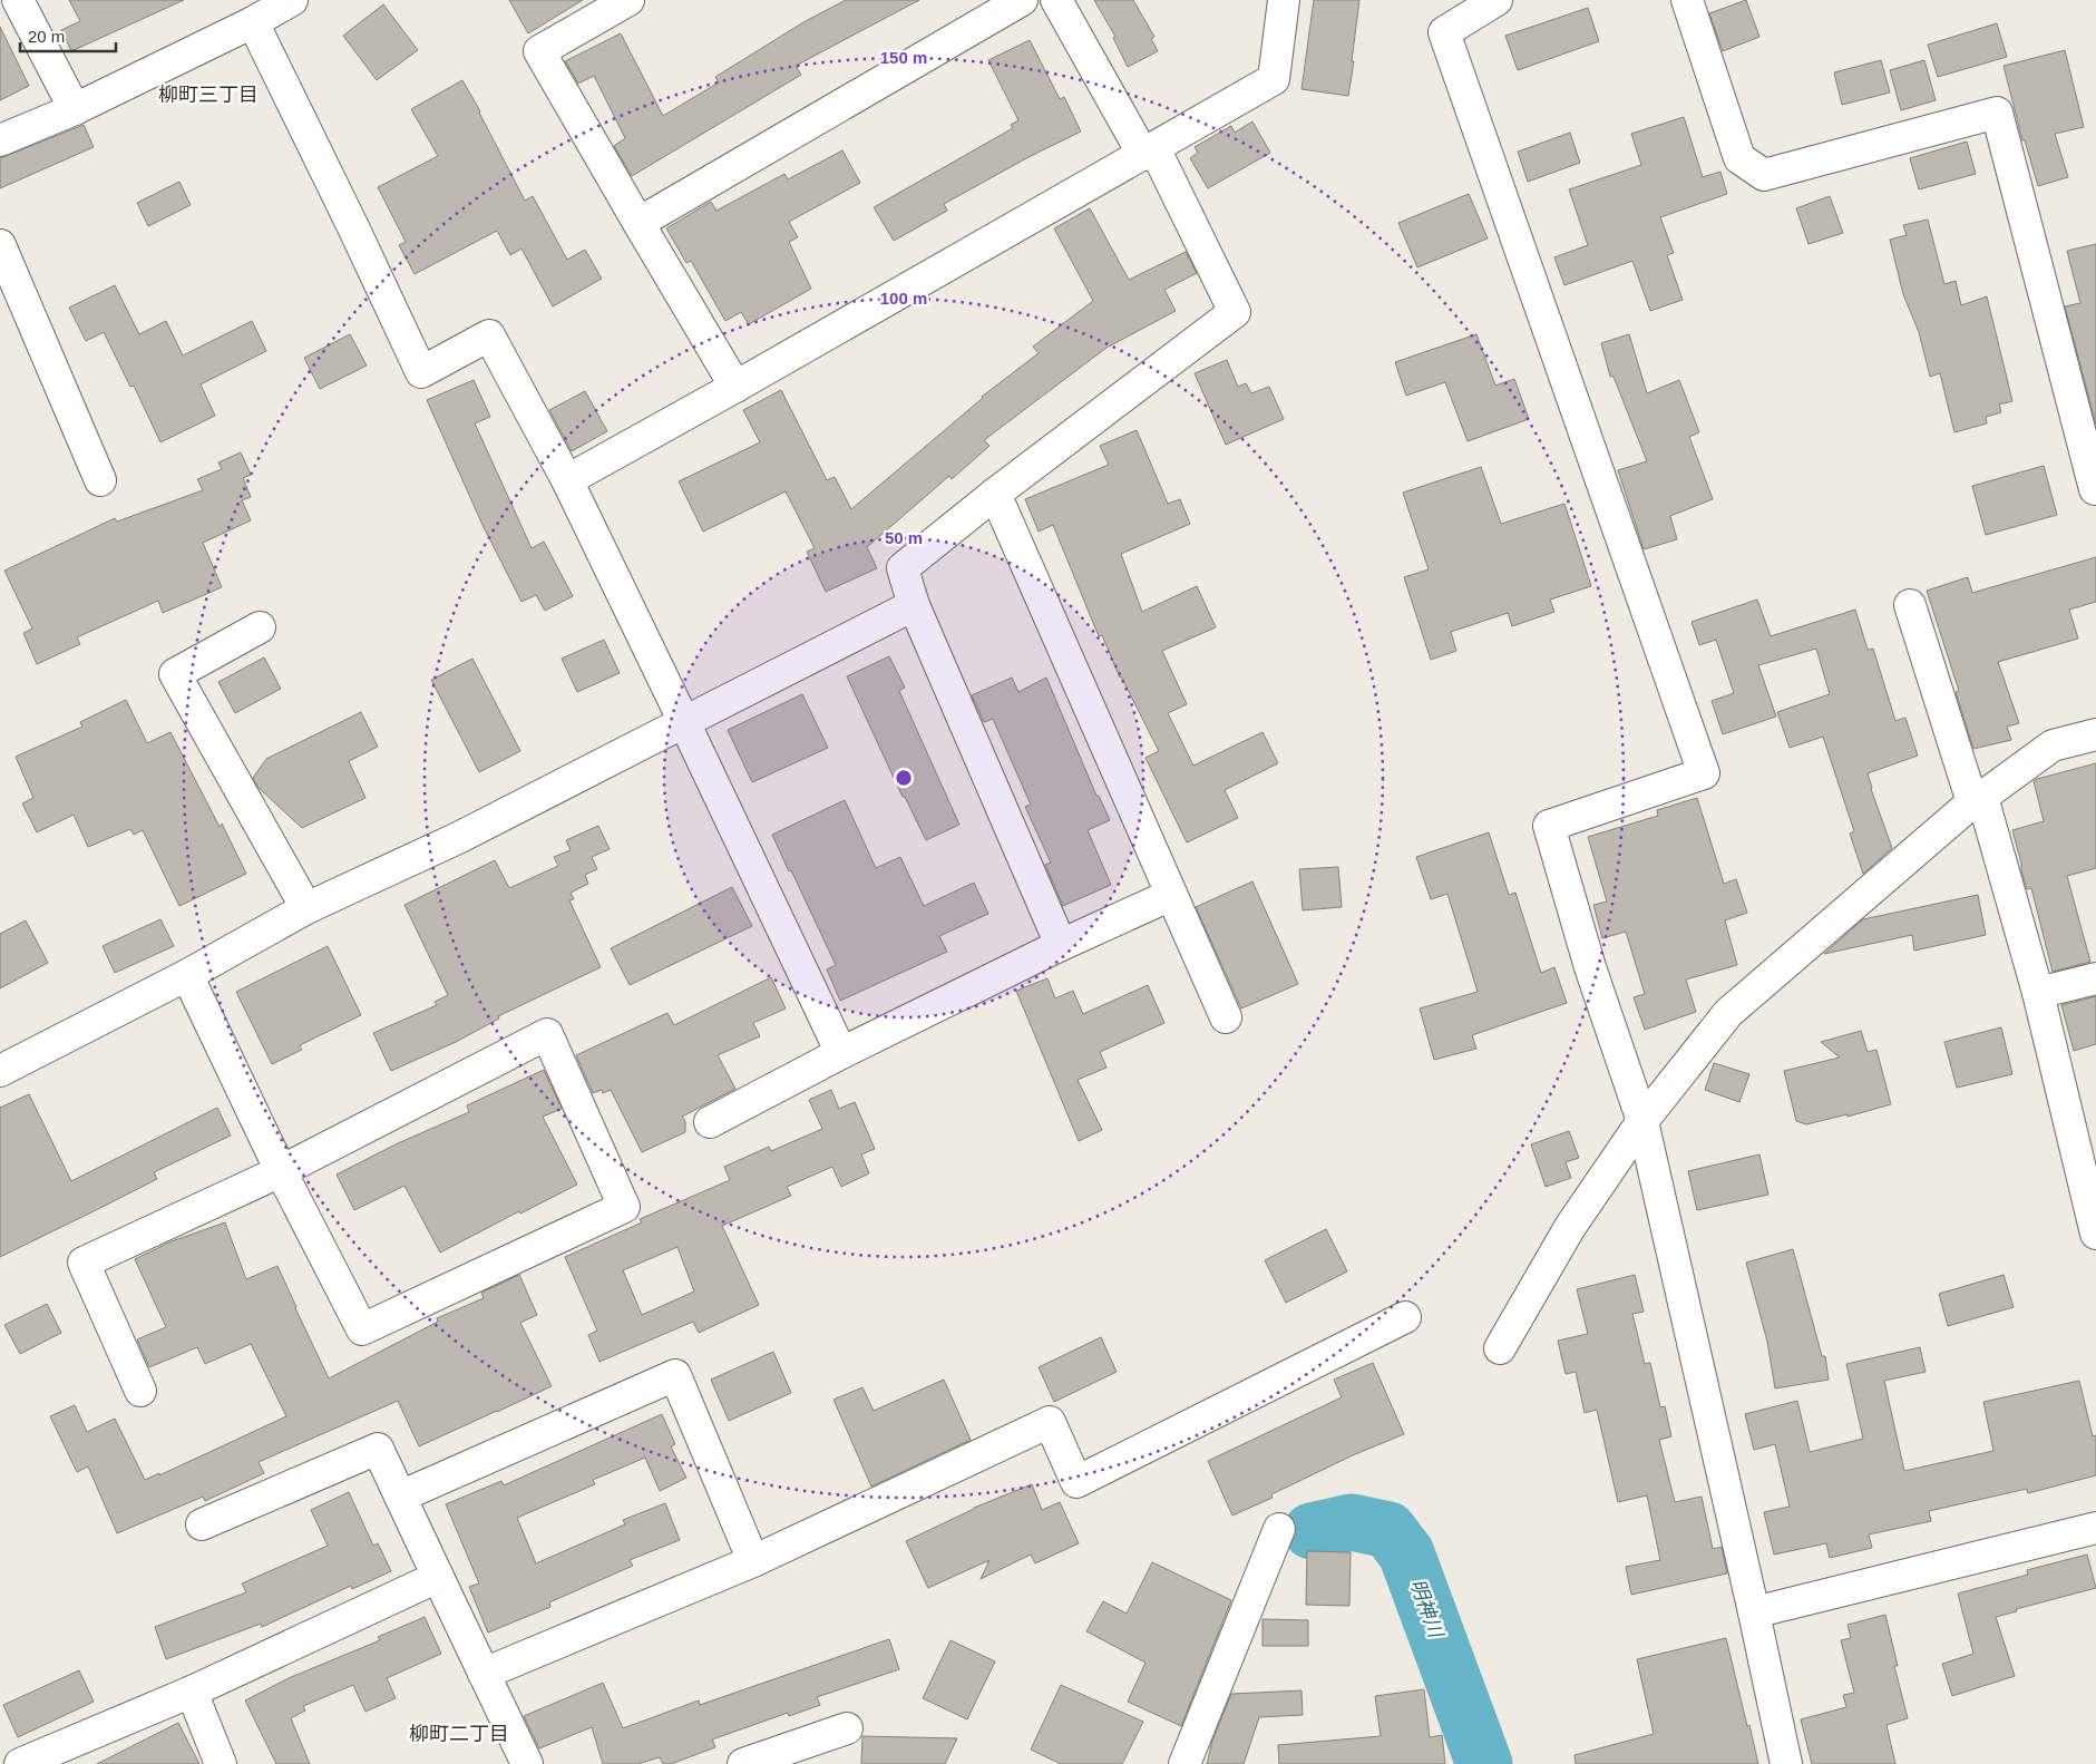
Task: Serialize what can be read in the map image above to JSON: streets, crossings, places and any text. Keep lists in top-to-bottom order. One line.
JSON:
{"districts":["柳町三丁目","柳町二丁目"],"water":["明神川"],"scale_bar":"20 m","rings":["150 m","100 m","50 m"]}
